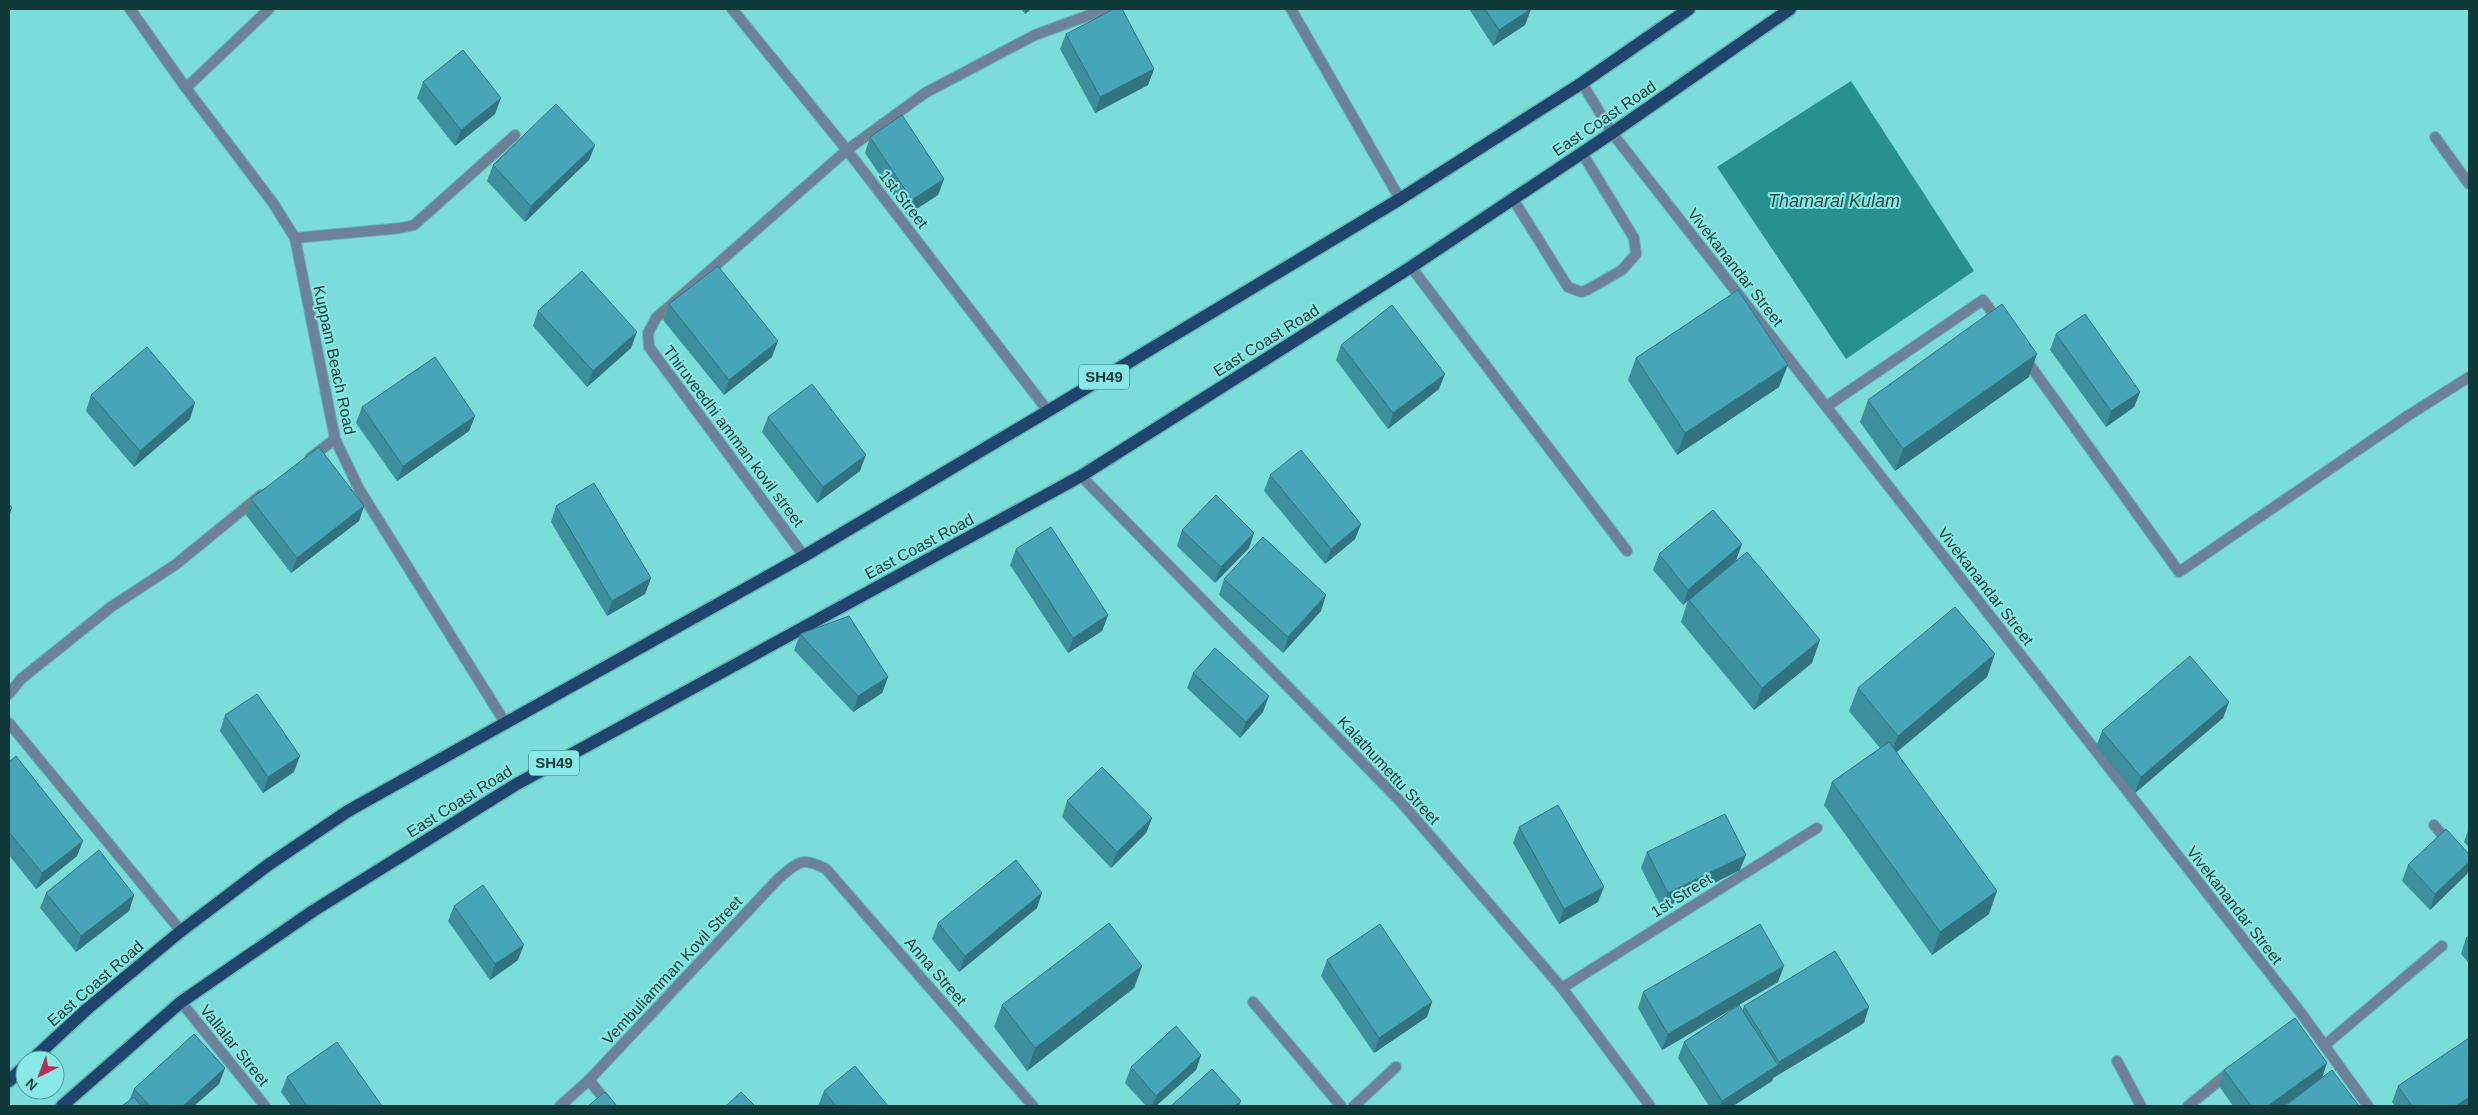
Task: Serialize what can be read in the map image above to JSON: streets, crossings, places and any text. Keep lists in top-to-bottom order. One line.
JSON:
{"streets":{"main road":["East Coast Road","SH49"],"street":["1st Street","Vivekanandar Street","Kuppam Beach Road","Thiruveedhi amman kovil street","Kalathumettu Street","Vembuliamman Kovil Street","Anna Street","Vallalar Street"]},"crossings":[["East Coast Road","1st Street"],["East Coast Road","Vivekanandar Street"],["East Coast Road","Kuppam Beach Road"],["East Coast Road","Thiruveedhi amman kovil street"],["East Coast Road","Kalathumettu Street"],["East Coast Road","Vallalar Street"],["1st Street","Thiruveedhi amman kovil street"],["1st Street","Kalathumettu Street"],["Vembuliamman Kovil Street","Anna Street"]],"water":["Thamarai Kulam"],"north":"bottom left"}
